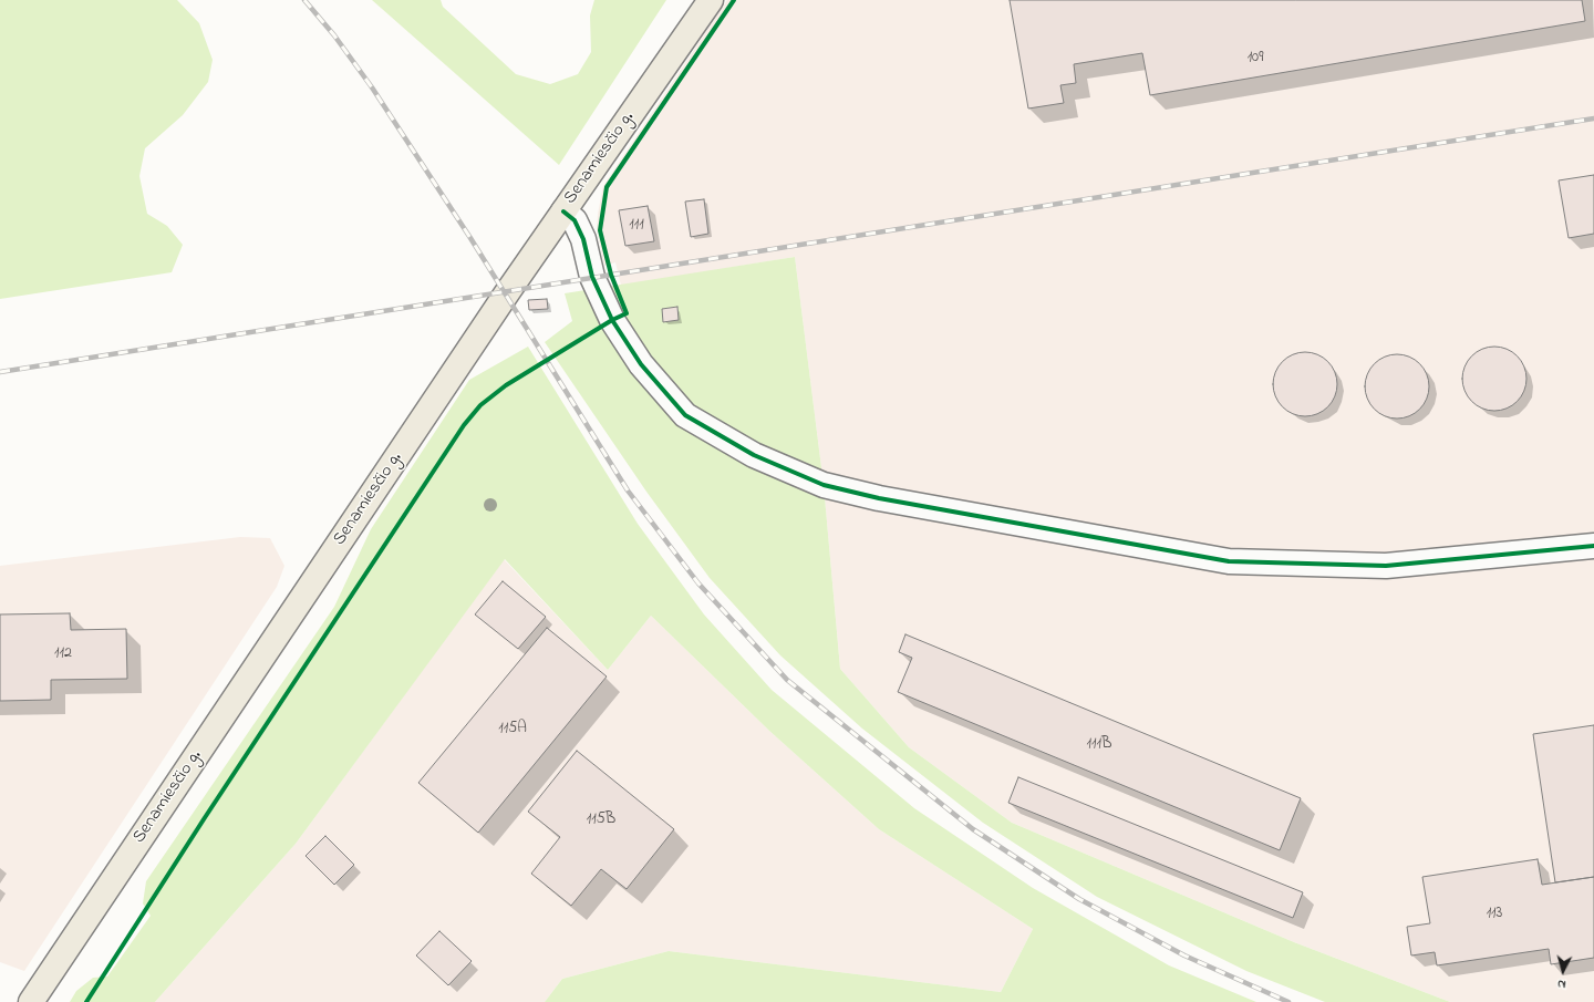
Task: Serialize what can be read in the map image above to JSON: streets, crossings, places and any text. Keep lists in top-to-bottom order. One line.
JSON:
{"streets":{"main road":["Senamiesčio g."]},"house_numbers":["109","111","112","115A","111B","115B","113"],"north":"bottom"}
